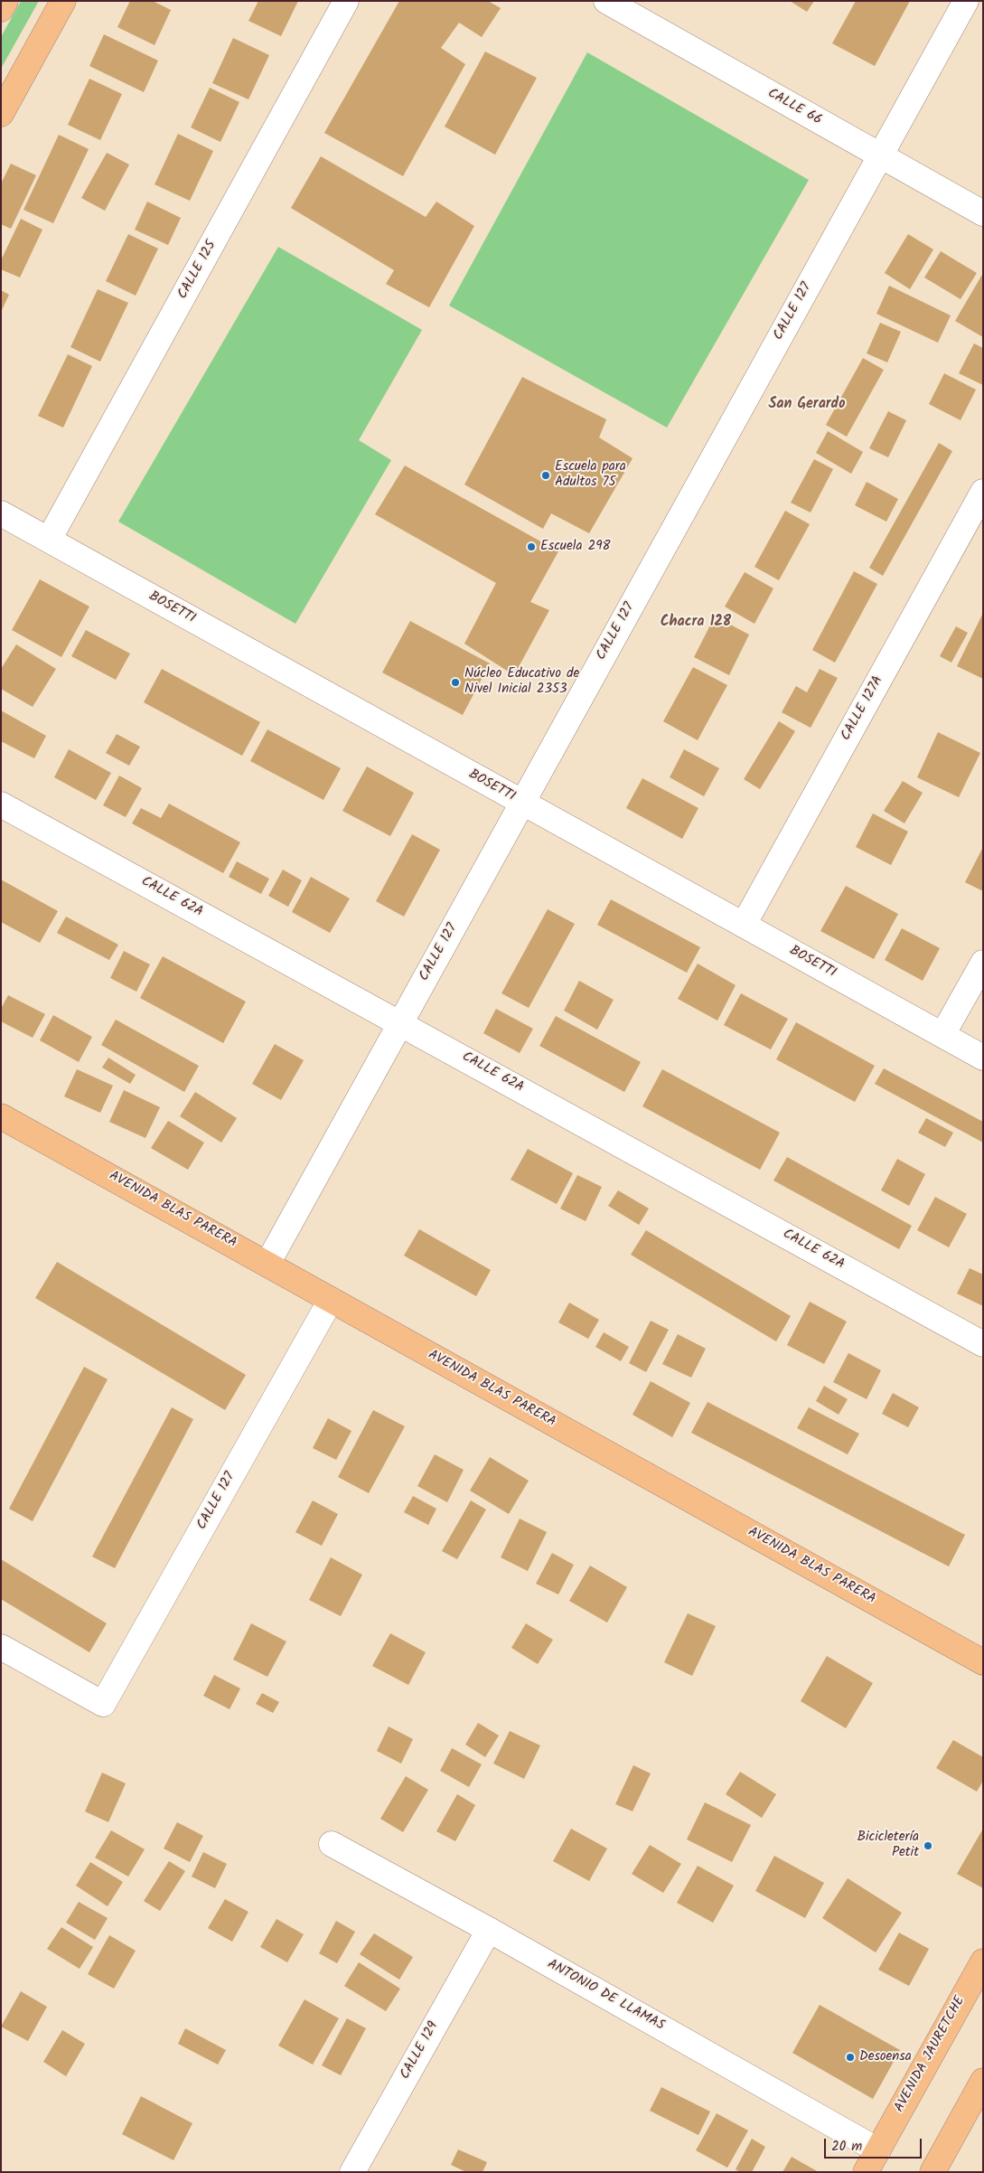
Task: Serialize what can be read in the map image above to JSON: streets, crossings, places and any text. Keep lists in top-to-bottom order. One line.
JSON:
{"streets":{"main road":["AVENIDA BLAS PARERA","AVENIDA JAURETCHE"],"street":["CALLE 66","CALLE 125","CALLE 127","BOSETTI","CALLE 127A","CALLE 62A","ANTONIO DE LLAMAS","CALLE 129"]},"crossings":[["CALLE 66","CALLE 127"],["CALLE 125","BOSETTI"],["CALLE 127","BOSETTI"],["CALLE 127","CALLE 62A"],["CALLE 127","AVENIDA BLAS PARERA"],["BOSETTI","CALLE 127A"],["ANTONIO DE LLAMAS","CALLE 129"],["ANTONIO DE LLAMAS","AVENIDA JAURETCHE"]],"districts":["San Gerardo","Chacra 128"],"places":["Escuela para Adultos 75","Escuela 298","Núcleo Educativo de Nivel Inicial 2353","Bicicletería Petit","Desoensa"],"scale_bar":"20 m"}
